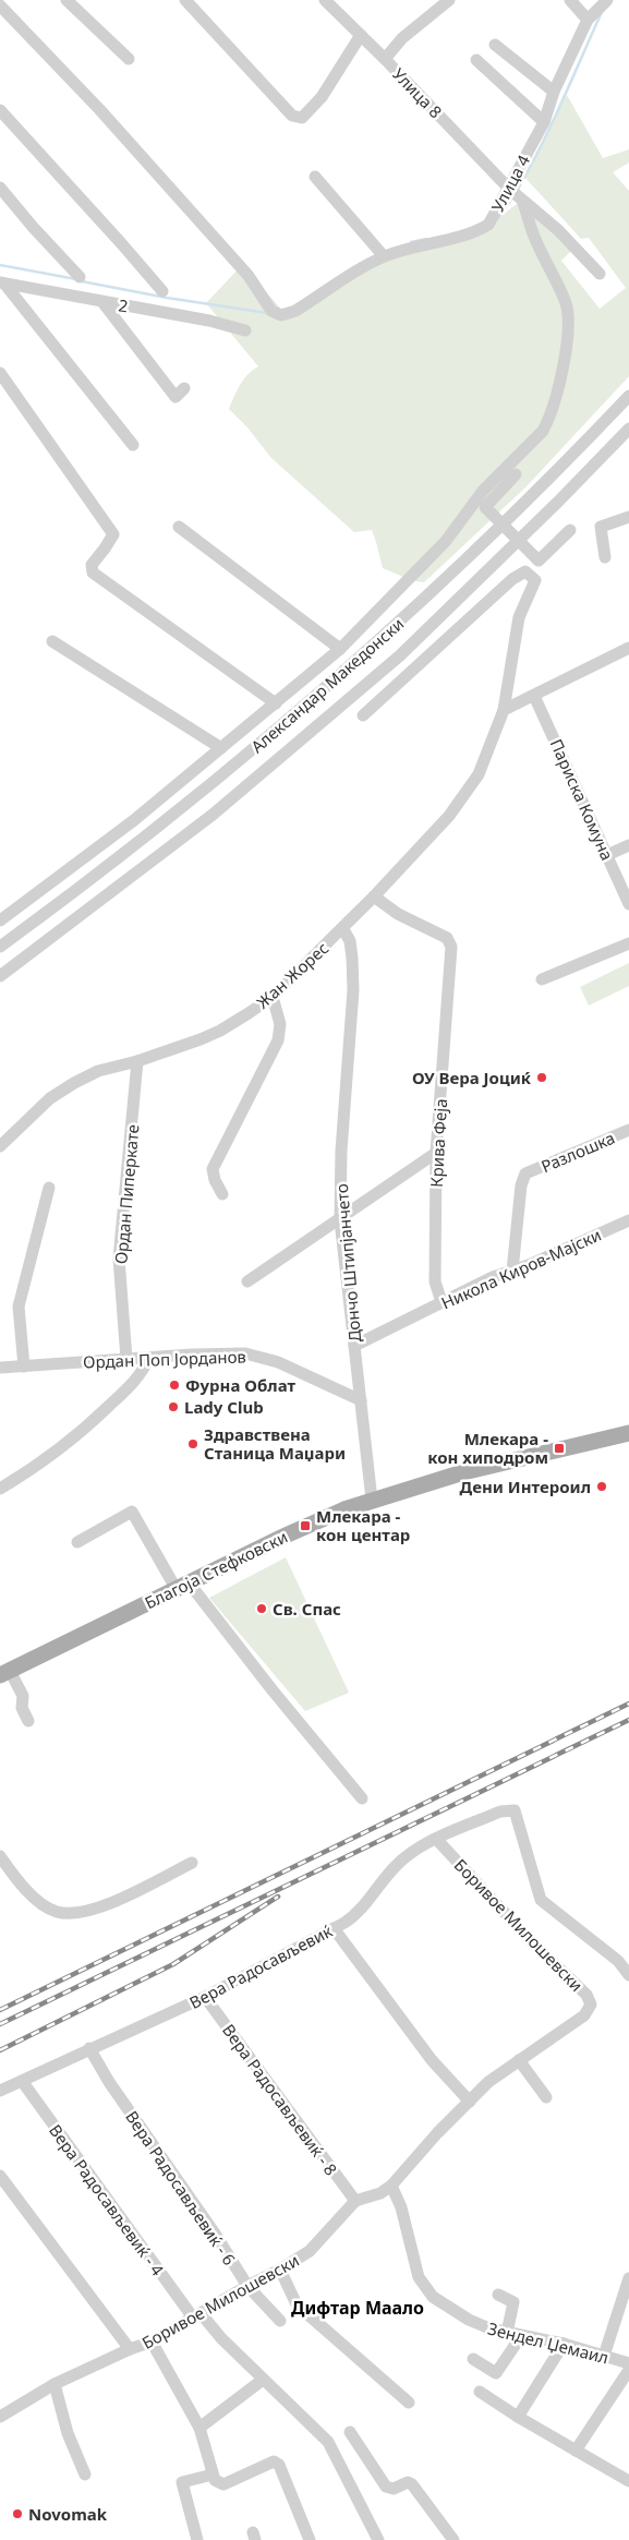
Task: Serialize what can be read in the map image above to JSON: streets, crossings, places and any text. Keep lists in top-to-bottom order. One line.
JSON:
{"streets":{"main road":["Благоја Стефковски"],"street":["Улица 8","Улица 4","2","Александар Македонски","Париска Комуна","Жан Жорес","Крива Феја","Разлошка","Ордан Пиперкате","Дончо Штипјанчето","Никола Киров-Мајски","Ордан Поп Јорданов","Боривое Милошевски","Вера Радосављевиќ","Вера Радосављевиќ - 8","Вера Радосављевиќ - 6","Вера Радосављевиќ - 4","Зендел Џемаил"]},"crossings":[["Улица 8","Улица 4"],["Жан Жорес","Крива Феја"],["Жан Жорес","Ордан Пиперкате"],["Жан Жорес","Дончо Штипјанчето"],["Крива Феја","Никола Киров-Мајски"],["Разлошка","Никола Киров-Мајски"],["Ордан Пиперкате","Ордан Поп Јорданов"],["Дончо Штипјанчето","Никола Киров-Мајски"],["Дончо Штипјанчето","Ордан Поп Јорданов"],["Дончо Штипјанчето","Благоја Стефковски"],["Боривое Милошевски","Вера Радосављевиќ"],["Боривое Милошевски","Вера Радосављевиќ - 8"],["Боривое Милошевски","Вера Радосављевиќ - 6"],["Боривое Милошевски","Вера Радосављевиќ - 4"],["Боривое Милошевски","Зендел Џемаил"],["Вера Радосављевиќ","Вера Радосављевиќ - 8"],["Вера Радосављевиќ","Вера Радосављевиќ - 6"],["Вера Радосављевиќ","Вера Радосављевиќ - 4"]],"districts":["Дифтар Маало"],"places":{"other":["ОУ Вера Јоциќ","Фурна Облат","Lady Club","Здравствена Станица Маџари","Дени Интероил","Св. Спас","Novomak"],"transit":["Млекара - кон хиподром","Млекара - кон центар"]}}
